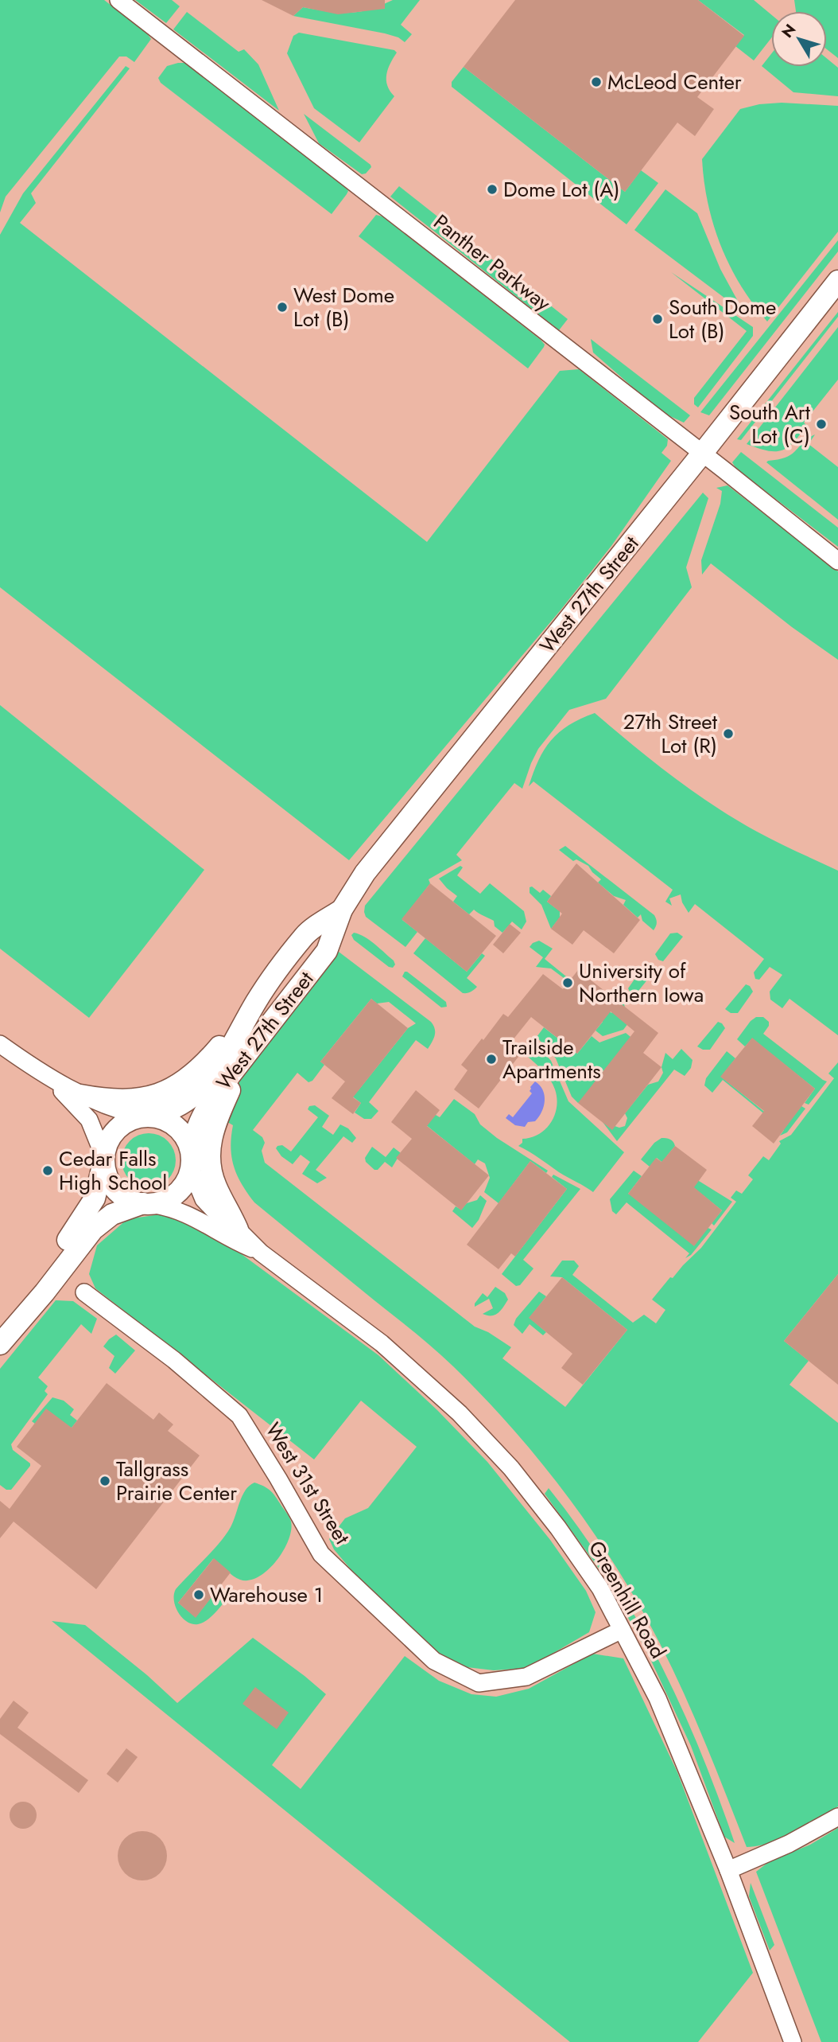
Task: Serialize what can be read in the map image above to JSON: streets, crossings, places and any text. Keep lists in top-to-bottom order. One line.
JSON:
{"streets":{"main road":["West 27th Street"],"street":["Panther Parkway","West 31st Street","Greenhill Road"]},"crossings":[["Panther Parkway","West 27th Street"],["West 27th Street","Greenhill Road"],["West 31st Street","Greenhill Road"]],"places":["McLeod Center","Dome Lot (A)","West Dome Lot (B)","South Dome Lot (B)","South Art Lot (C)","27th Street Lot (R)","University of Northern Iowa","Trailside Apartments","Cedar Falls High School","Tallgrass Prairie Center","Warehouse 1"],"north":"top left"}
